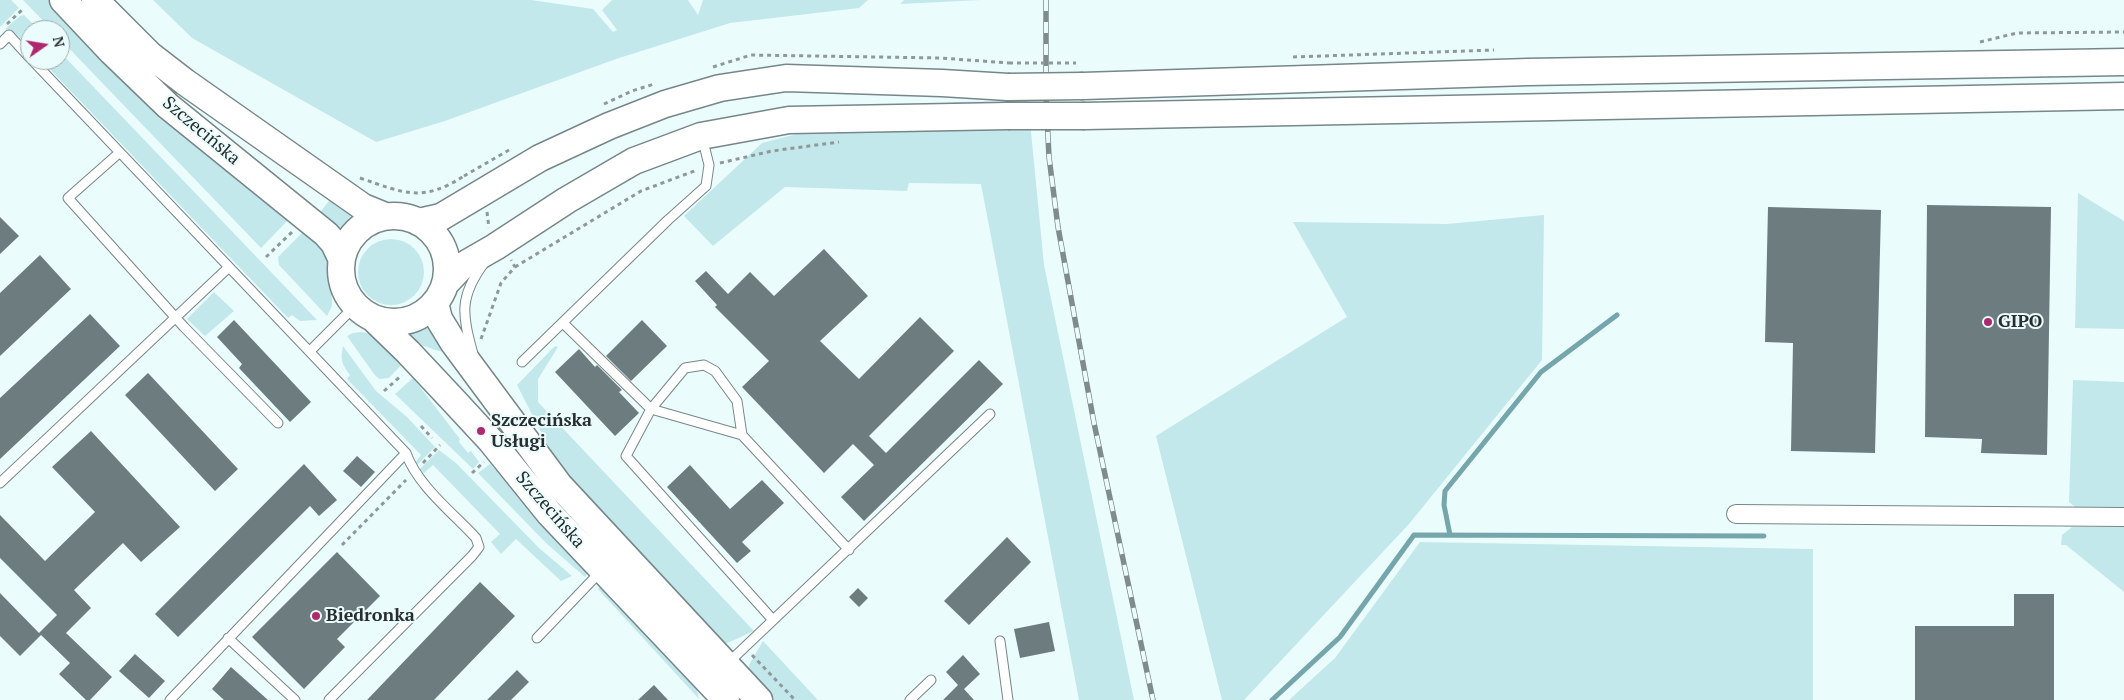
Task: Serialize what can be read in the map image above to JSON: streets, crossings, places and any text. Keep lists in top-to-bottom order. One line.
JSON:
{"streets":{"main road":["Szczecińska"]},"places":["GIPO","Szczecińska Usługi","Biedronka"],"north":"right"}
